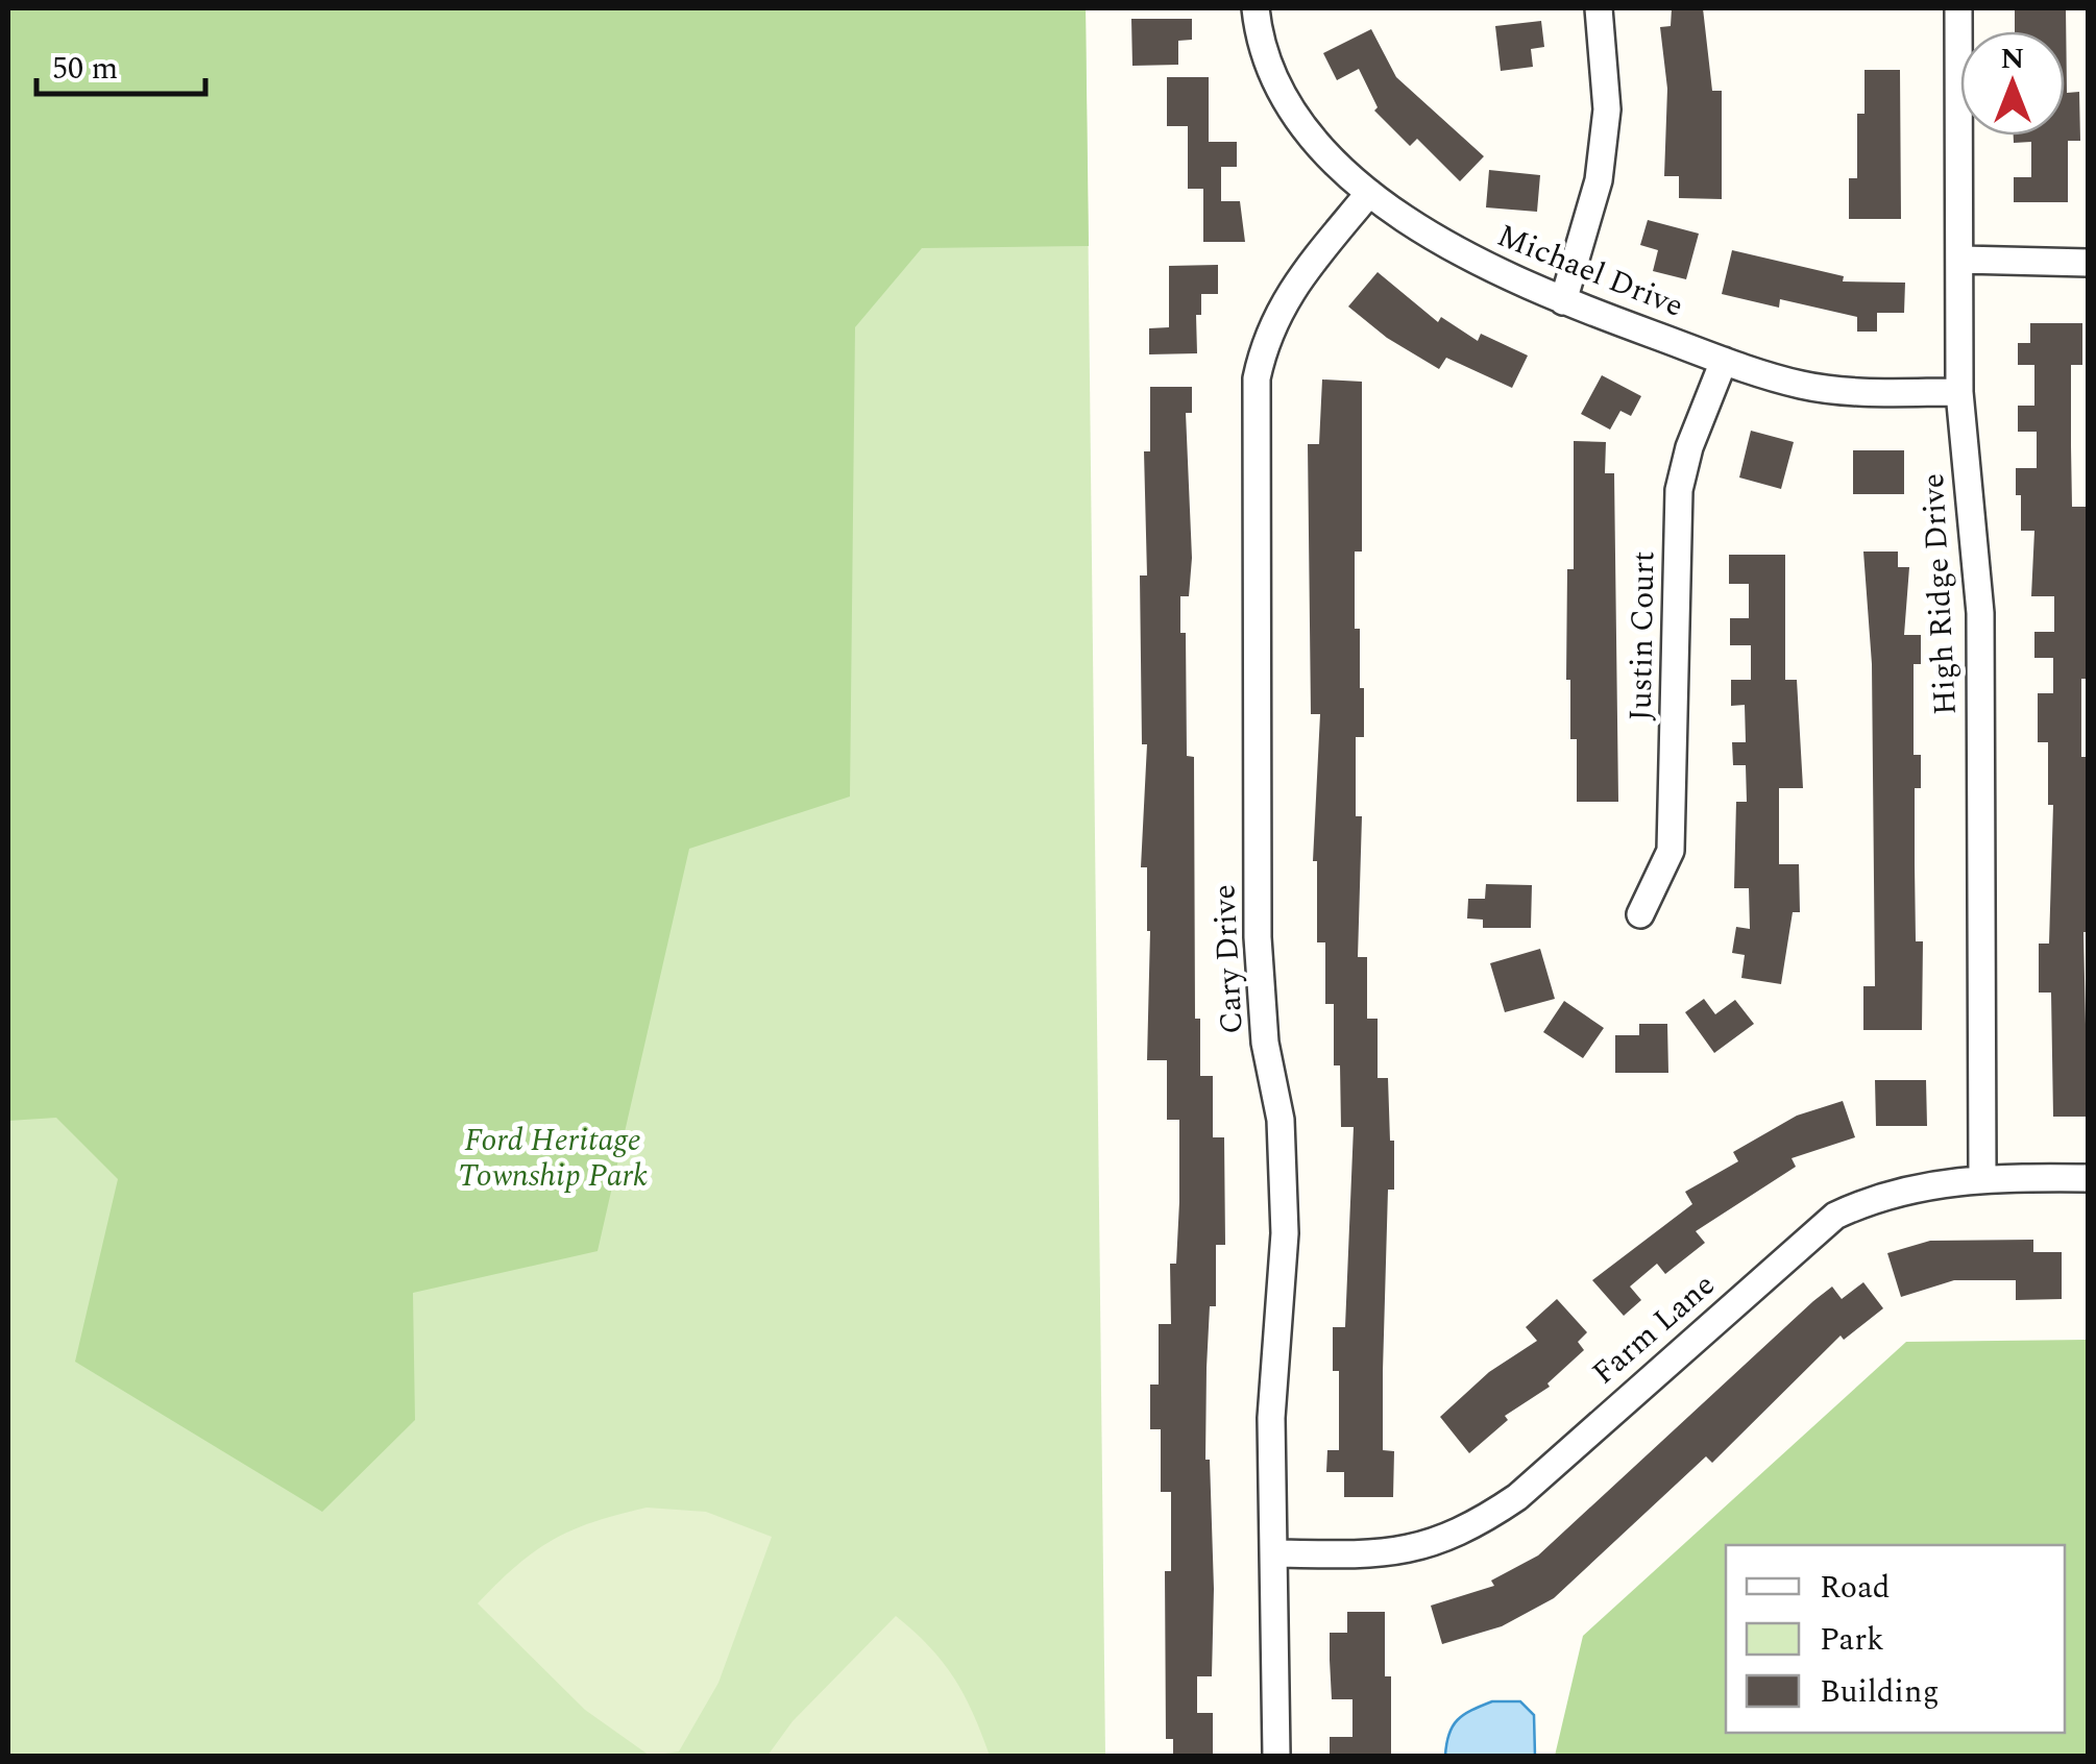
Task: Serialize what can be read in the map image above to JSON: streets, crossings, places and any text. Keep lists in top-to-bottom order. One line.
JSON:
{"streets":{"street":["Michael Drive","High Ridge Drive","Justin Court","Cary Drive","Farm Lane"]},"crossings":[["Michael Drive","High Ridge Drive"],["Michael Drive","Justin Court"],["Michael Drive","Cary Drive"],["High Ridge Drive","Farm Lane"],["Cary Drive","Farm Lane"]],"parks":["Ford Heritage Township Park"],"legend":["Road","Park","Building"],"scale_bar":"50 m","north":"top"}
